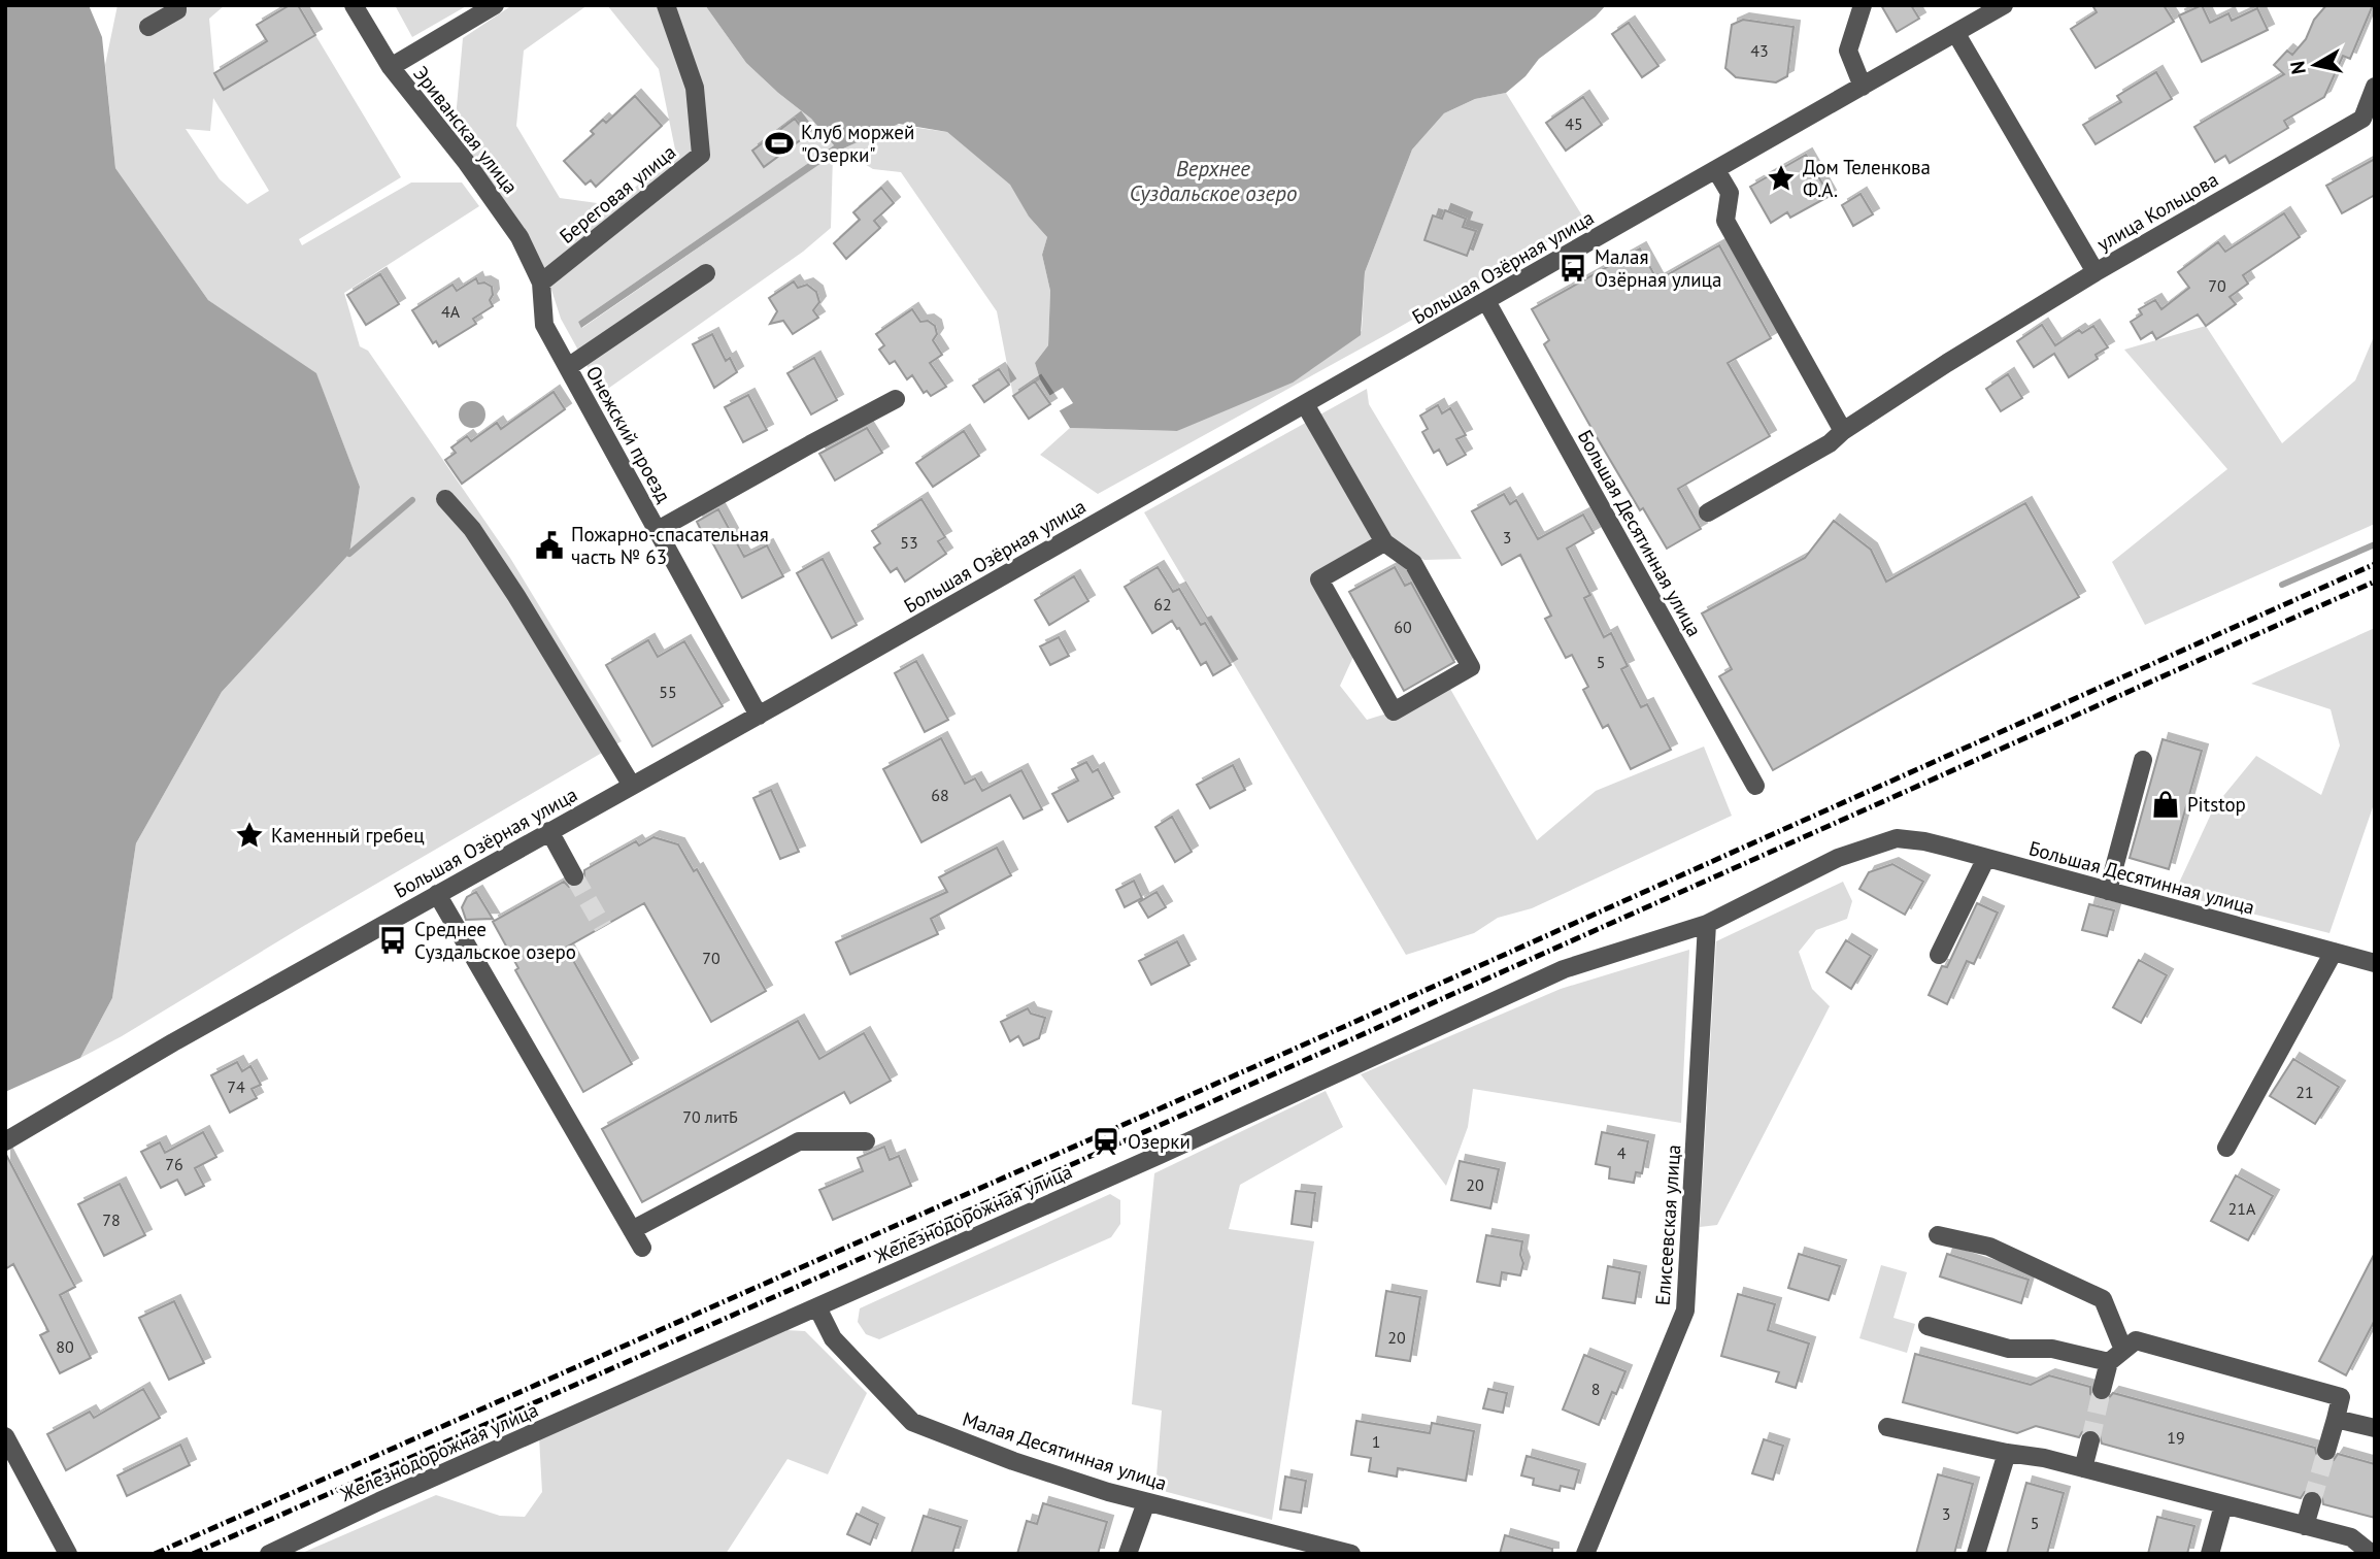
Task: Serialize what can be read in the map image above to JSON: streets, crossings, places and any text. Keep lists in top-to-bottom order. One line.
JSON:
{"streets":{"street":["Эриванская улица","Береговая улица","улица Кольцова","Большая Озёрная улица","Онежский проезд","Большая Десятинная улица","Железнодорожная улица","Елисеевская улица","Малая Десятинная улица"]},"crossings":[["Эриванская улица","Береговая улица"],["Эриванская улица","Онежский проезд"],["Береговая улица","Онежский проезд"],["Большая Озёрная улица","Онежский проезд"],["Большая Озёрная улица","Большая Десятинная улица"],["Большая Десятинная улица","Железнодорожная улица"],["Железнодорожная улица","Елисеевская улица"],["Железнодорожная улица","Малая Десятинная улица"]],"water":["Верхнее Суздальское озеро"],"places":{"sports":["Клуб моржей \"Озерки\""],"place":["Дом Теленкова Ф.А.","Каменный гребец"],"bus stop":["Малая Озёрная улица","Среднее Суздальское озеро"],"public building":["Пожарно-спасательная часть № 63"],"shop":["Pitstop"],"station":["Озерки"]},"house_numbers":["43","45","70","4А","3","53","62","60","5","55","68","70","74","21","70 литБ","4","76","20","21А","78","20","80","8","19","1","3","5"],"north":"left"}
